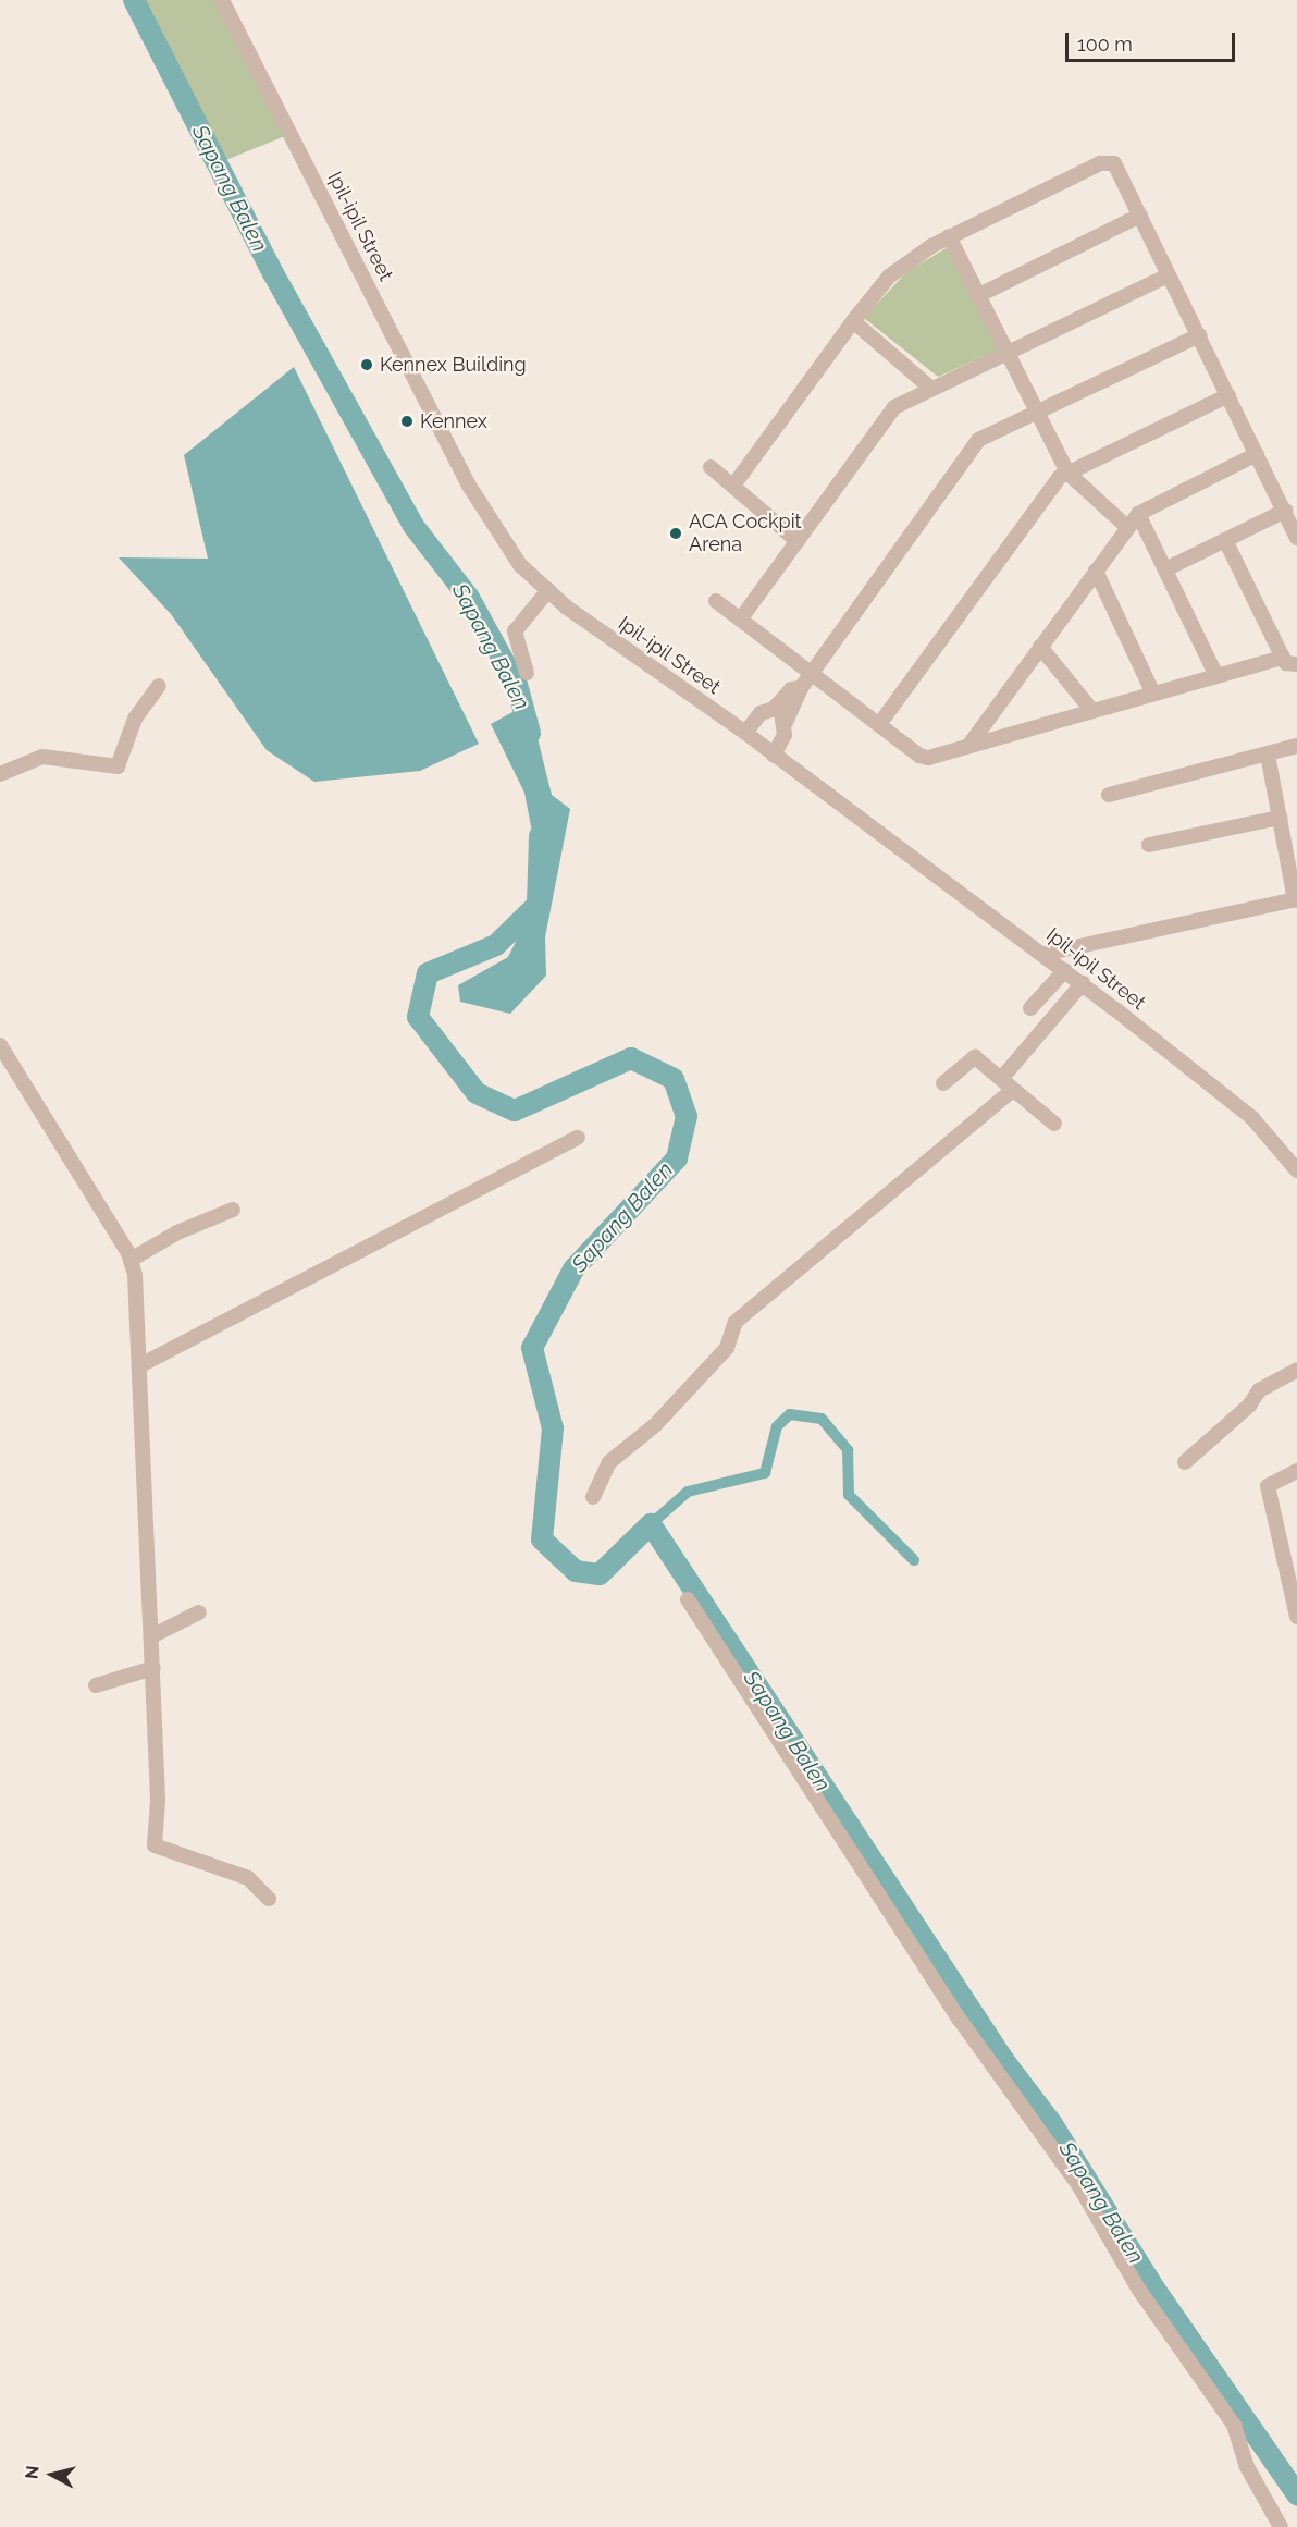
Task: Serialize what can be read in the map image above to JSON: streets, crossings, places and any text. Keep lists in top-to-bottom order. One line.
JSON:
{"streets":{"street":["Ipil-ipil Street"]},"water":["Sapang Balen"],"places":["Kennex Building","Kennex","ACA Cockpit Arena"],"scale_bar":"100 m","north":"left"}
